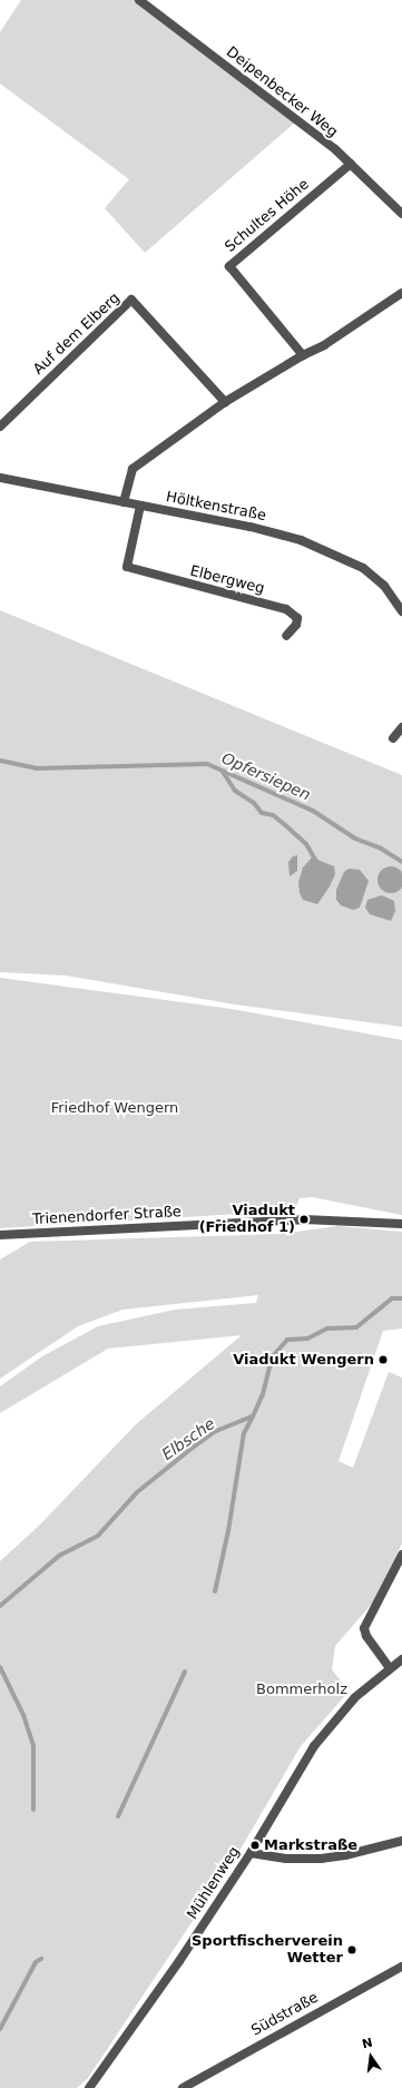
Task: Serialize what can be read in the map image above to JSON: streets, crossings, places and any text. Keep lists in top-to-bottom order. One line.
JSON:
{"streets":{"street":["Deipenbecker Weg","Schultes Höhe","Auf dem Elberg","Höltkenstraße","Elbergweg","Trienendorfer Straße","Mühlenweg","Südstraße"]},"crossings":[["Deipenbecker Weg","Schultes Höhe"],["Höltkenstraße","Elbergweg"]],"water":["Opfersiepen","Elbsche"],"parks":["Friedhof Wengern","Bommerholz"],"places":["Viadukt (Friedhof 1)","Viadukt Wengern","Markstraße","Sportfischerverein Wetter"],"north":"top"}
